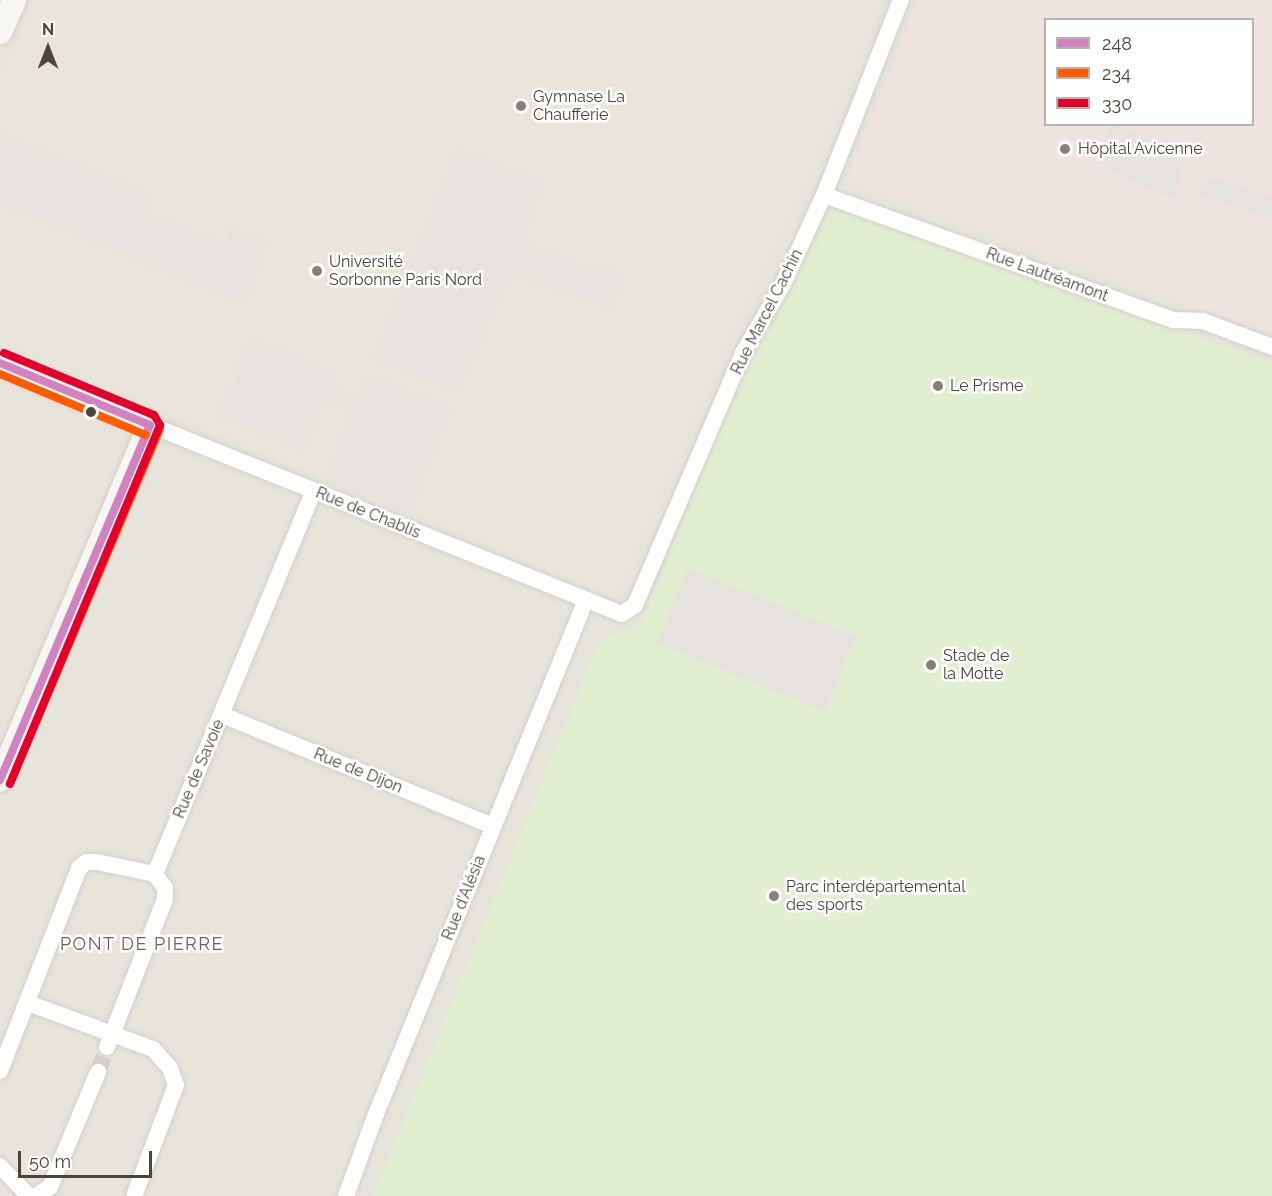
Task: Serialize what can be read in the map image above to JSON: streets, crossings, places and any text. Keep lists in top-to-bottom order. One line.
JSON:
{"streets":{"street":["Rue Lautréamont","Rue Marcel Cachin","Rue de Chablis","Rue de Savoie","Rue de Dijon","Rue d'Alésia"]},"crossings":[["Rue Lautréamont","Rue Marcel Cachin"],["Rue Marcel Cachin","Rue de Chablis"],["Rue Marcel Cachin","Rue d'Alésia"],["Rue de Chablis","Rue de Savoie"],["Rue de Chablis","Rue d'Alésia"],["Rue de Savoie","Rue de Dijon"],["Rue de Dijon","Rue d'Alésia"]],"districts":["PONT DE PIERRE"],"places":["Gymnase La Chaufferie","Hôpital Avicenne","Université Sorbonne Paris Nord","Le Prisme","Stade de la Motte","Parc interdépartemental des sports"],"lines":["transit line 330","transit line 248","transit line 234"],"legend":["248","234","330"],"scale_bar":"50 m","north":"top"}
